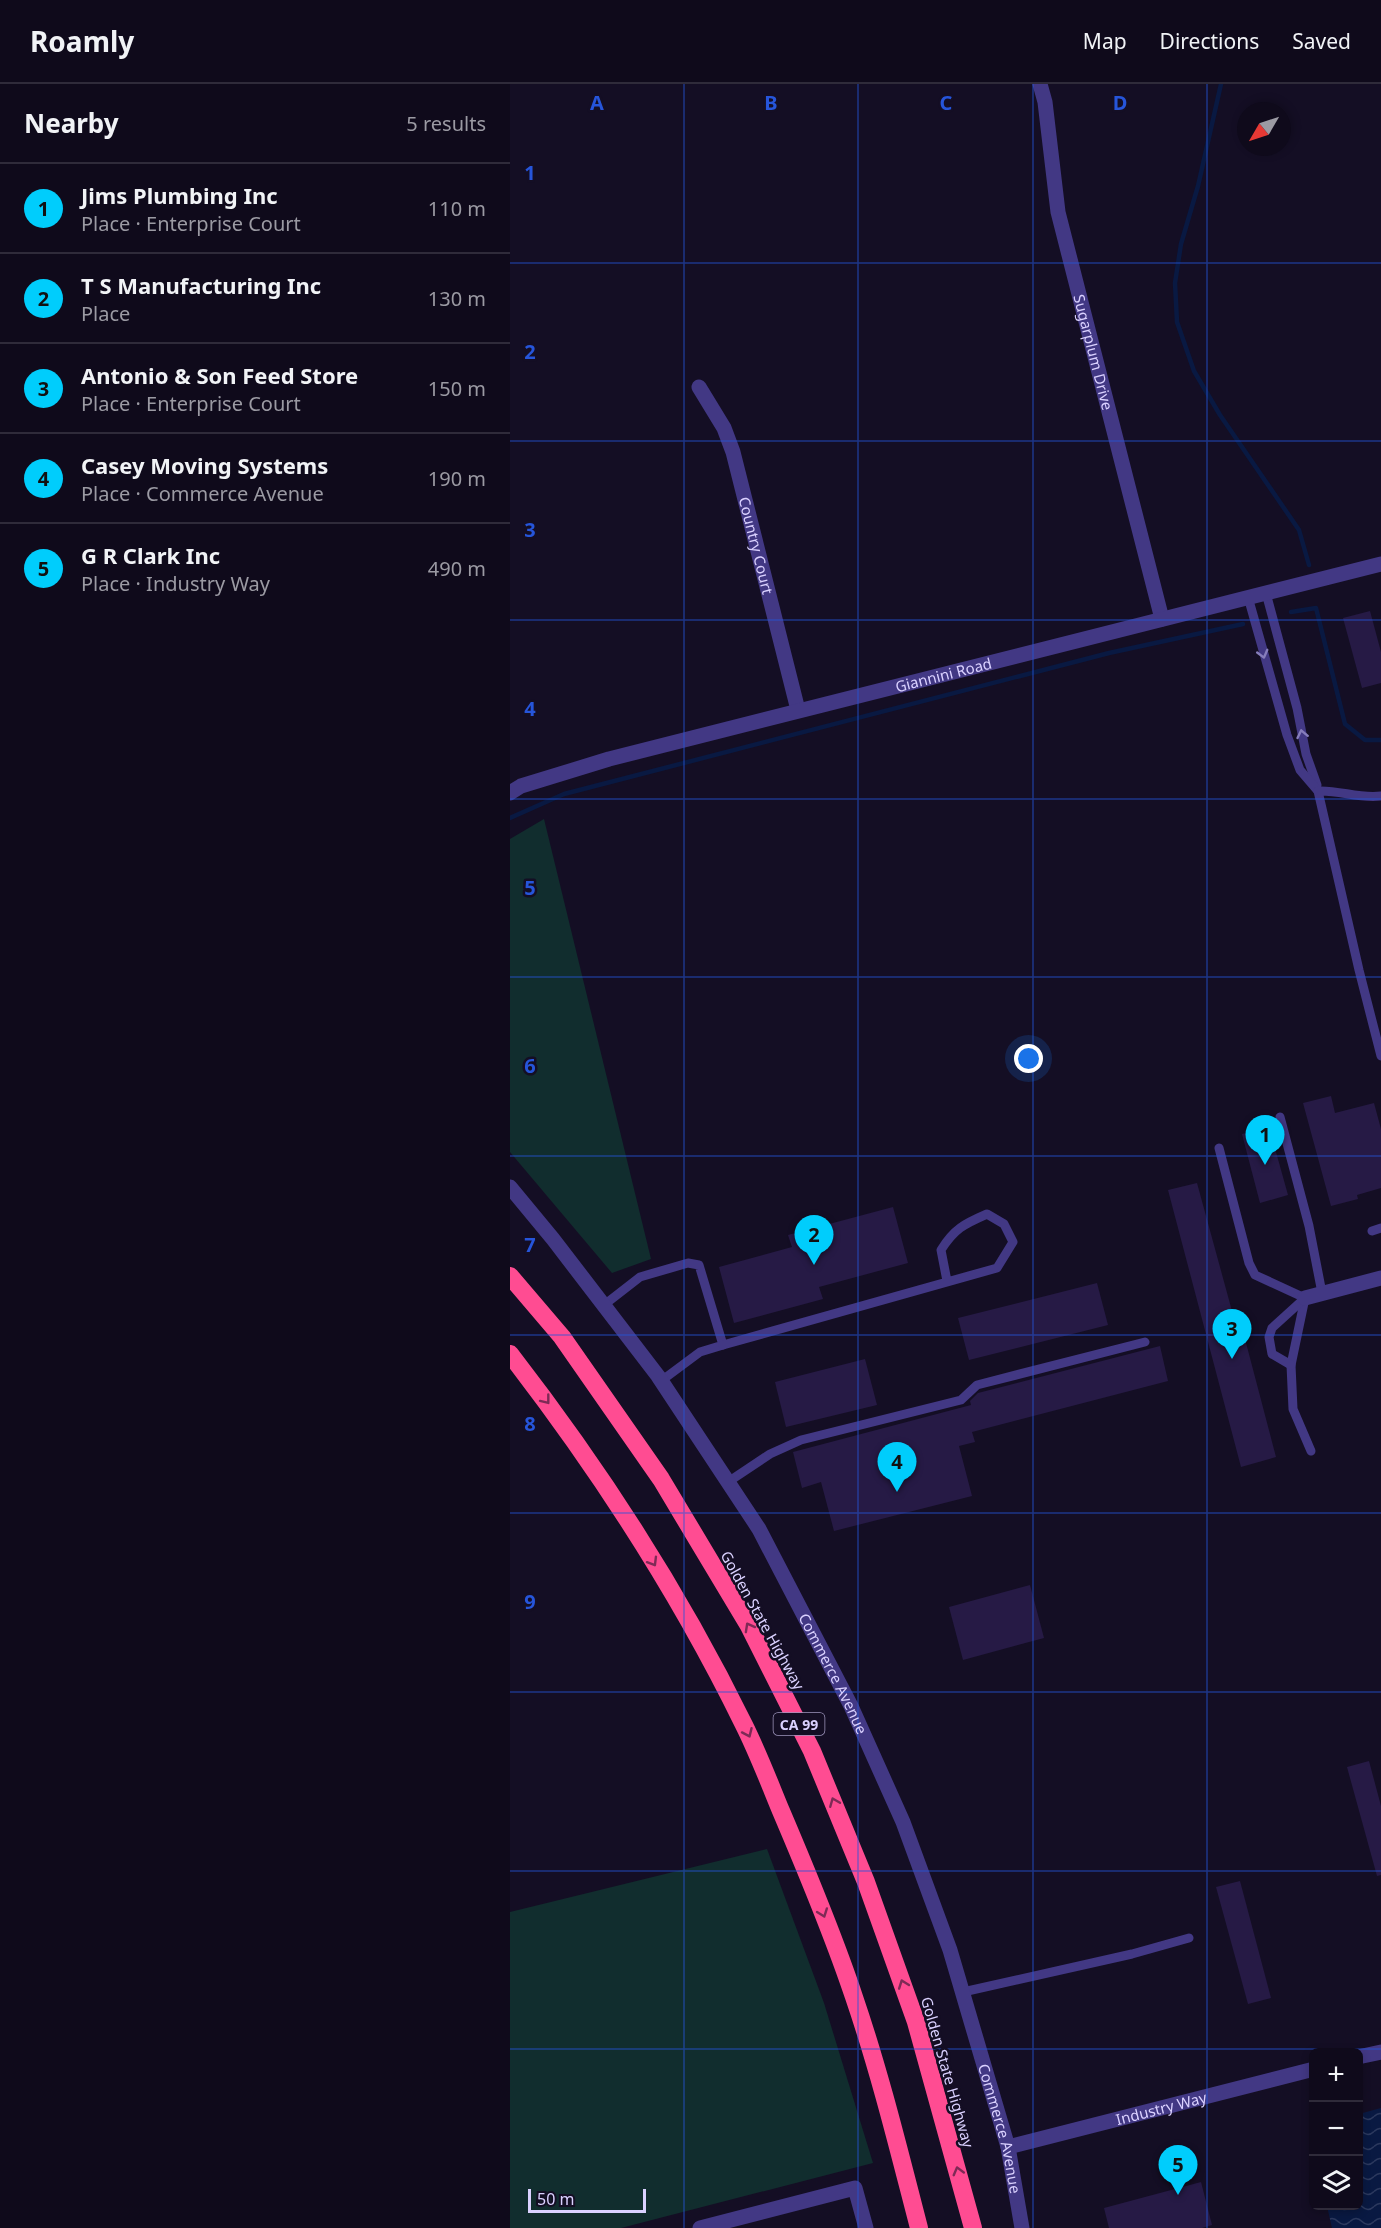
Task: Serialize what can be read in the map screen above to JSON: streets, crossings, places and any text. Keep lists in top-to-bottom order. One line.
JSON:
{"streets":{"highway":["Golden State Highway","CA 99"],"street":["Sugarplum Drive","Country Court","Giannini Road","Commerce Avenue","Industry Way"]},"crossings":[["Sugarplum Drive","Giannini Road"],["Country Court","Giannini Road"],["Commerce Avenue","Industry Way"]],"scale_bar":"50 m","north":"bottom left","page":{"header":"Roamly","nav":["Map","Directions","Saved"],"heading":["Nearby","5 results"],"list":[{"mark":"1","name":"Jims Plumbing Inc","note":"Place · Enterprise Court","value":"110 m"},{"mark":"2","name":"T S Manufacturing Inc","note":"Place","value":"130 m"},{"mark":"3","name":"Antonio & Son Feed Store","note":"Place · Enterprise Court","value":"150 m"},{"mark":"4","name":"Casey Moving Systems","note":"Place · Commerce Avenue","value":"190 m"},{"mark":"5","name":"G R Clark Inc","note":"Place · Industry Way","value":"490 m"}],"pins":["1","2","3","4","5"],"map_buttons":["+","−"],"scale":"50 m"},"grid":{"columns":["A","B","C","D"],"rows":["1","2","3","4","5","6","7","8","9"]}}
